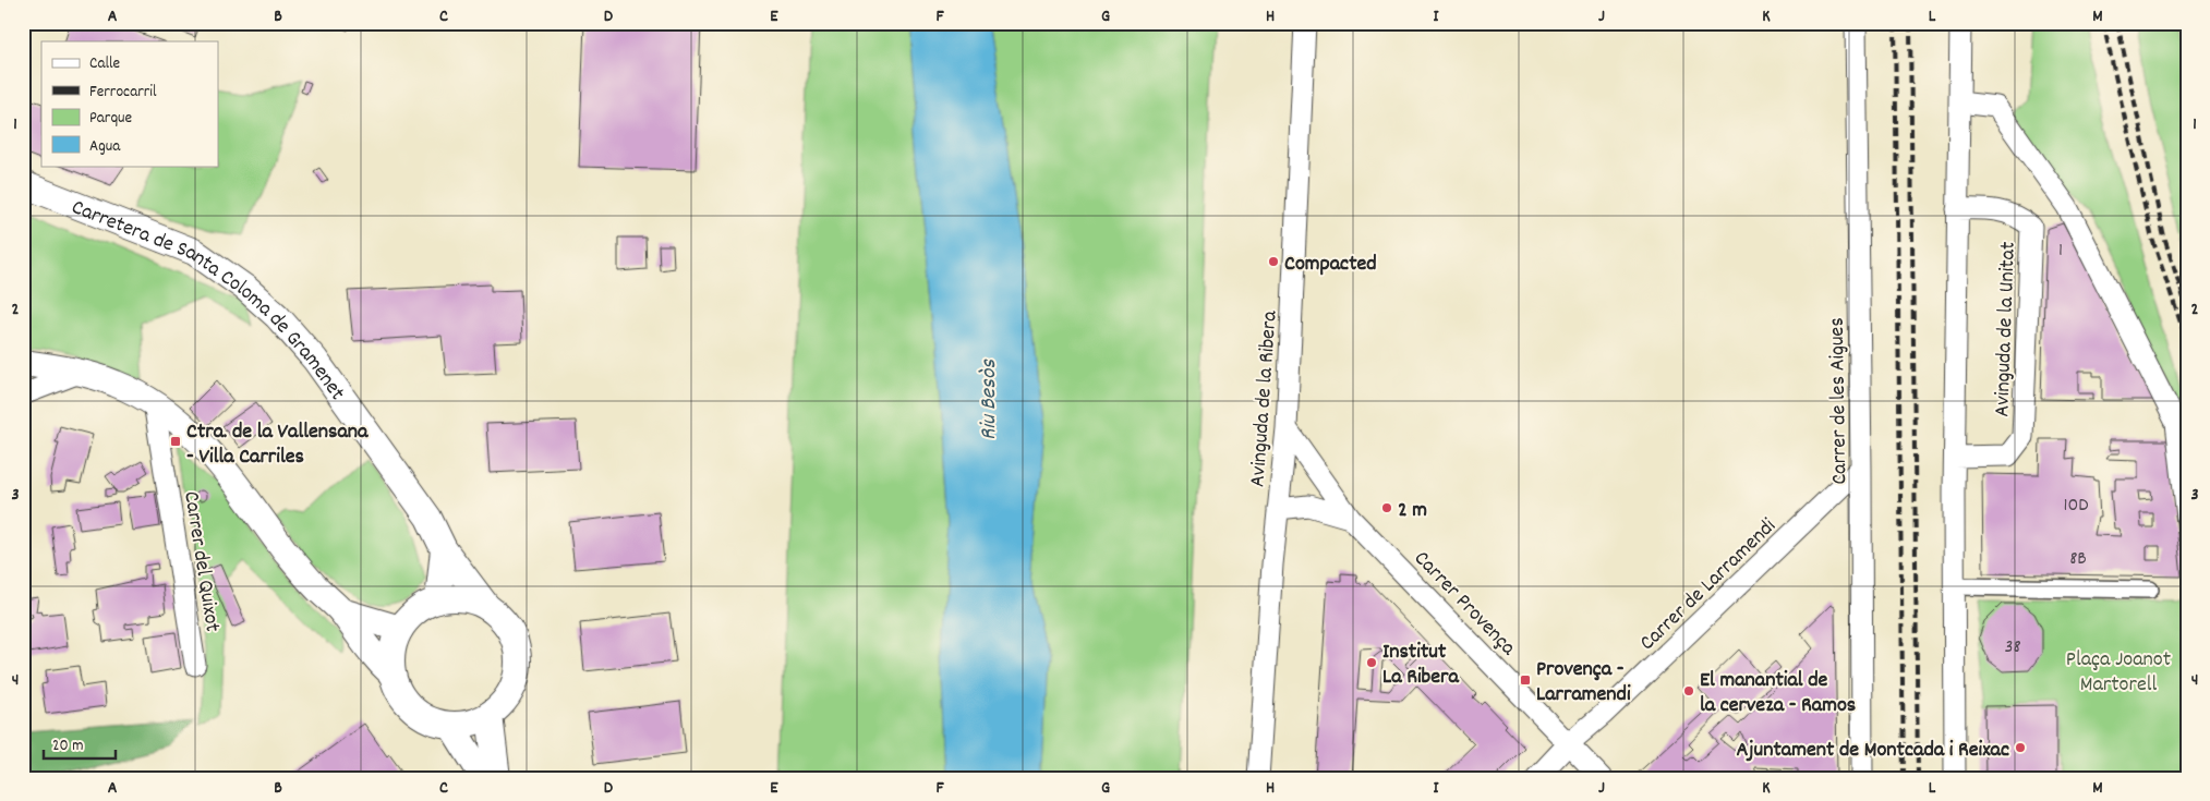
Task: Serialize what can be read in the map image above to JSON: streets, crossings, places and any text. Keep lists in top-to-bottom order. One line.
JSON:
{"streets":{"street":["Carretera de Santa Coloma de Gramenet","Avinguda de la Unitat","Avinguda de la Ribera","Carrer de les Aigues","Carrer del Quixot","Carrer de Larramendi","Carrer Provença"]},"crossings":[["Avinguda de la Ribera","Carrer Provença"],["Carrer de les Aigues","Carrer de Larramendi"],["Carrer de Larramendi","Carrer Provença"]],"water":["Riu Besòs"],"parks":["Plaça Joanot Martorell"],"places":{"other":["Compacted","2 m","Institut La Ribera","El manantial de la cerveza - Ramos","Ajuntament de Montcada i Reixac"],"transit":["Ctra. de la Vallensana - Villa Carriles","Provença - Larramendi"]},"house_numbers":["1","10D","8B","38"],"legend":["Calle","Ferrocarril","Parque","Agua"],"scale_bar":"20 m","grid":{"columns":["A","B","C","D","E","F","G","H","I","J","K","L","M"],"rows":["1","2","3","4"]}}
